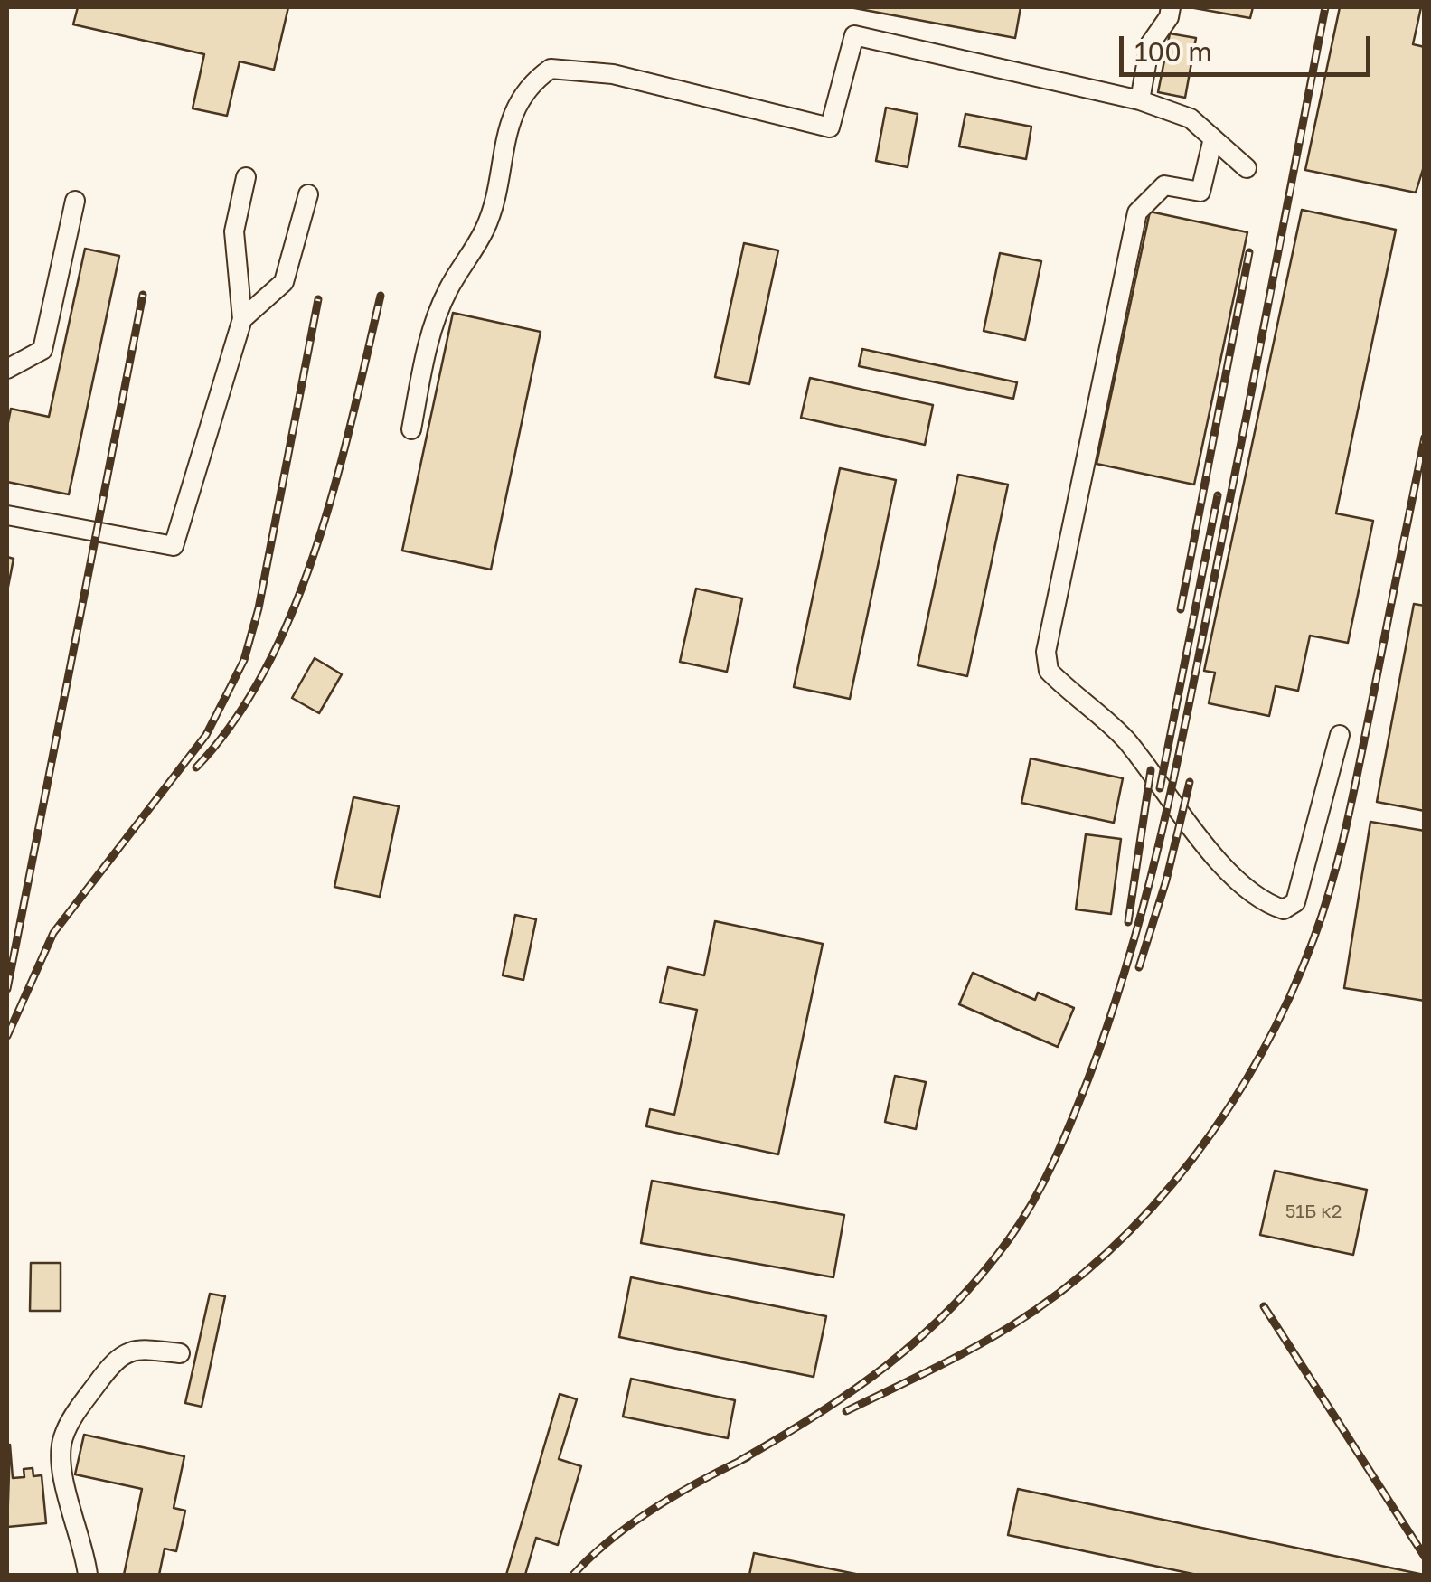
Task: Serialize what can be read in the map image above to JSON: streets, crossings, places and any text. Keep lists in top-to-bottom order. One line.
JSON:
{"house_numbers":["51Б к2"],"scale_bar":"100 m"}
